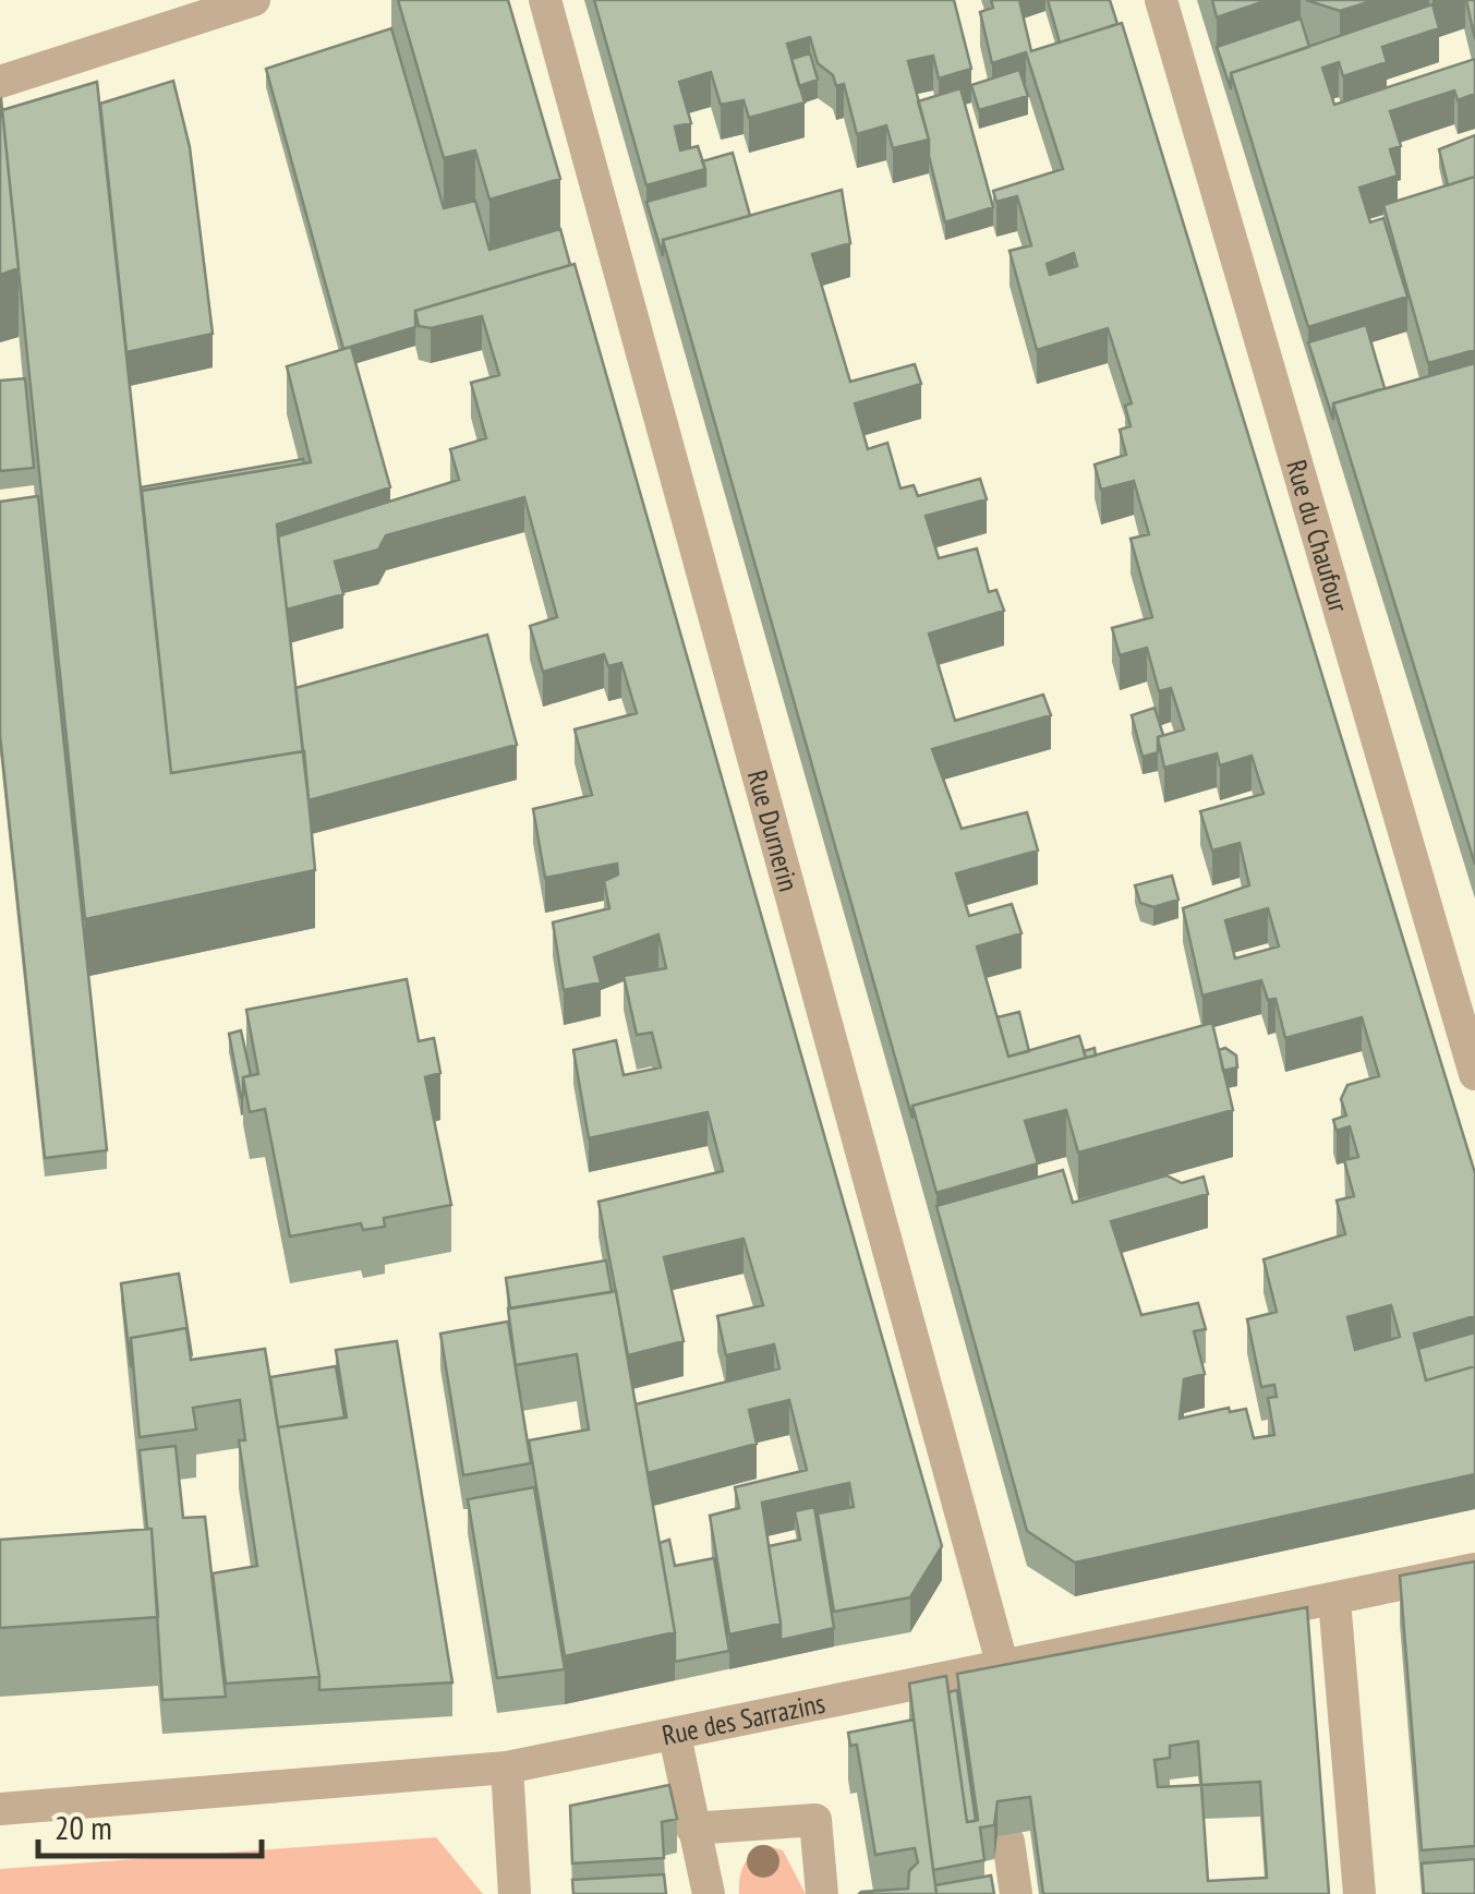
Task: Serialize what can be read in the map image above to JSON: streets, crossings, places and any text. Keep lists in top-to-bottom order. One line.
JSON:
{"streets":{"street":["Rue du Chaufour","Rue Durnerin","Rue des Sarrazins"]},"crossings":[["Rue Durnerin","Rue des Sarrazins"]],"scale_bar":"20 m"}
